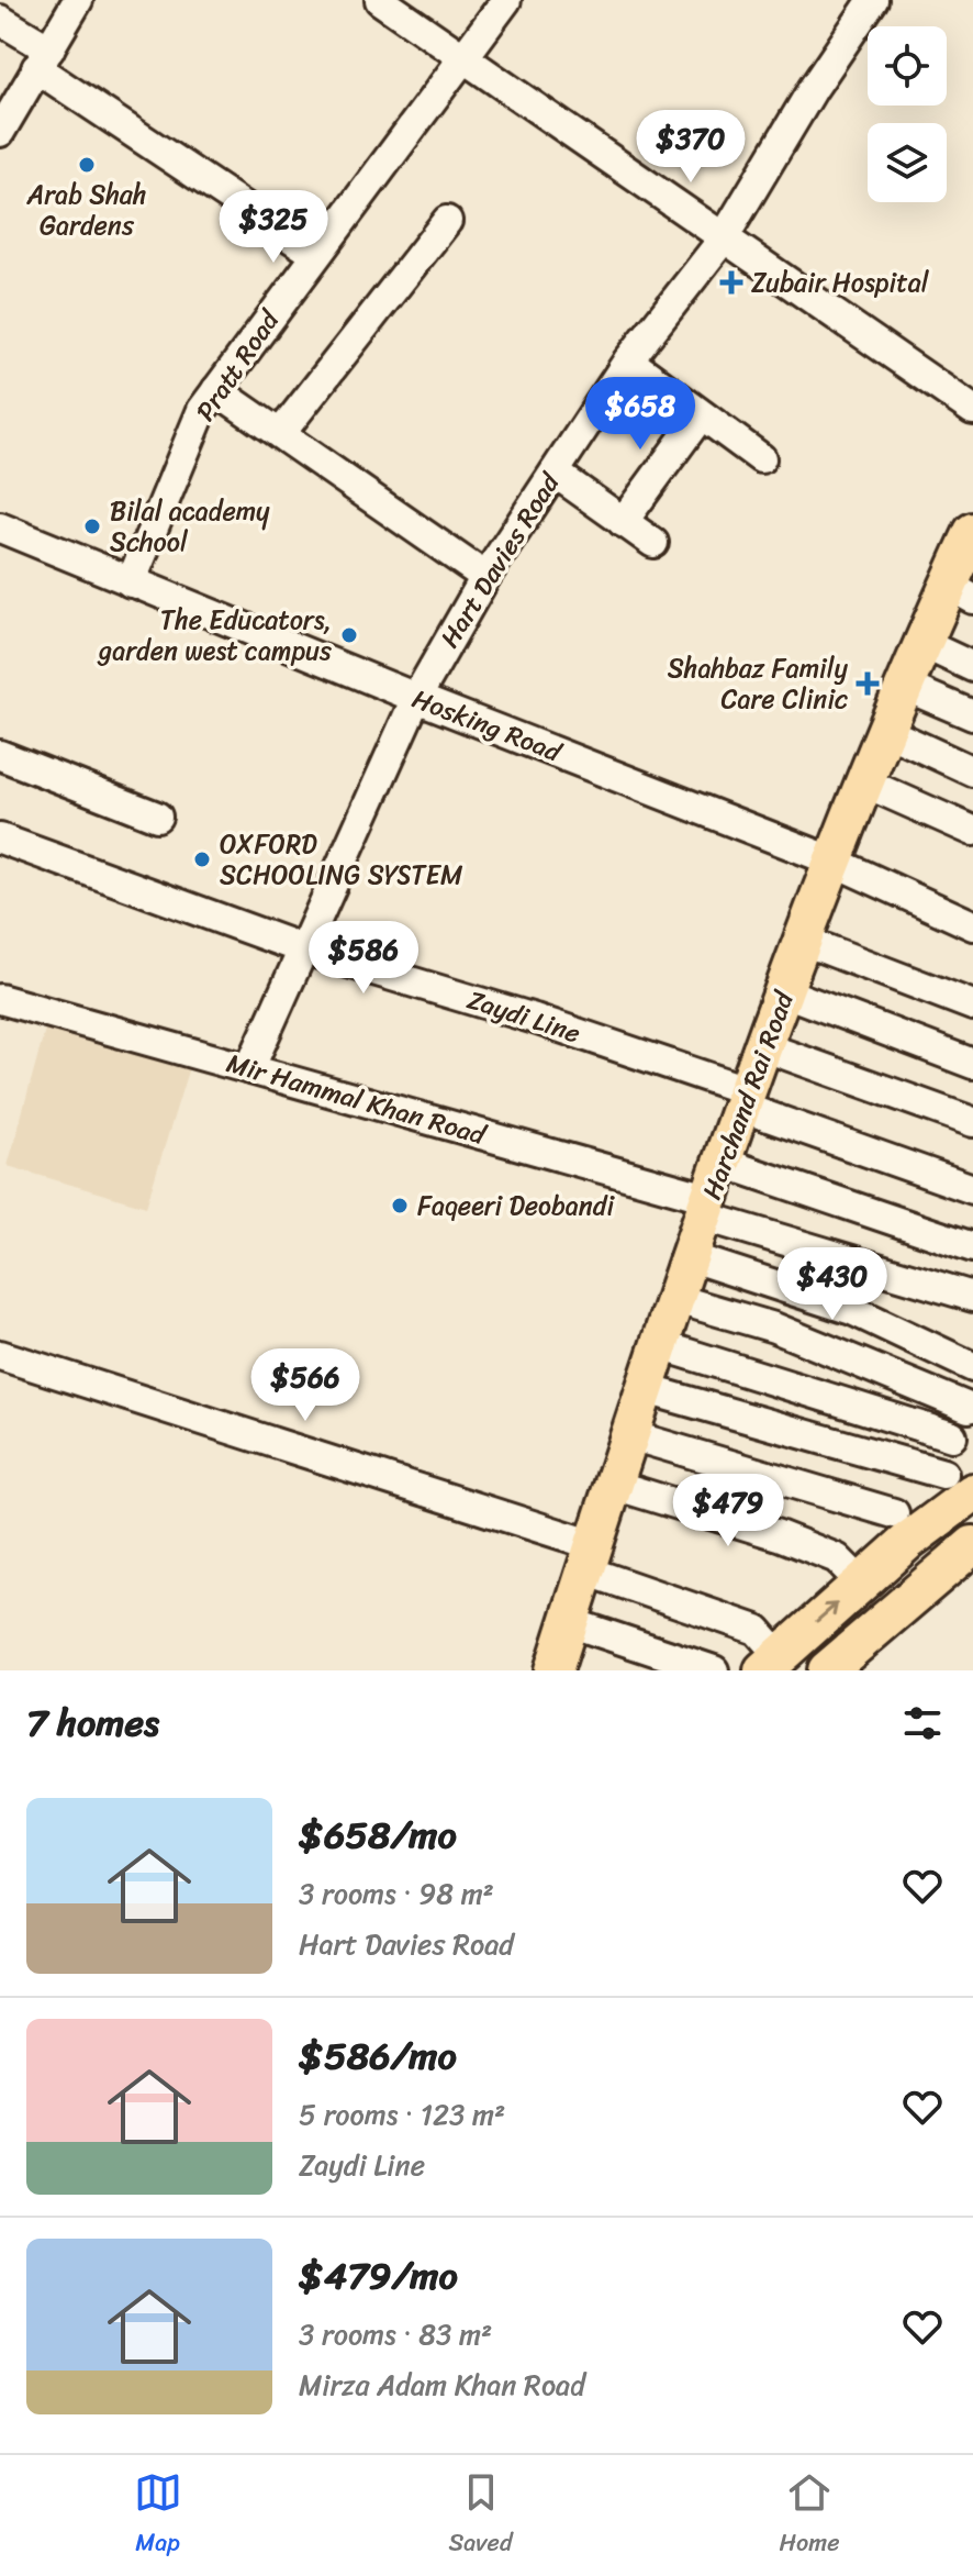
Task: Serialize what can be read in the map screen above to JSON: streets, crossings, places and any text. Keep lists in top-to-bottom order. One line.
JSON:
{"streets":{"main road":["Harchand Rai Road"],"street":["Pratt Road","Hart Davies Road","Hosking Road","Zaydi Line","Mir Hammal Khan Road"]},"crossings":[["Pratt Road","Hosking Road"],["Hart Davies Road","Hosking Road"],["Hart Davies Road","Zaydi Line"],["Hart Davies Road","Mir Hammal Khan Road"],["Hosking Road","Harchand Rai Road"],["Zaydi Line","Harchand Rai Road"],["Harchand Rai Road","Mir Hammal Khan Road"]],"places":{"other":["Arab Shah Gardens","Bilal academy School","The Educators, garden west campus","OXFORD SCHOOLING SYSTEM","Faqeeri Deobandi"],"health":["Zubair Hospital","Shahbaz Family Care Clinic"]},"page":{"price":["$370","$325","$658","$586","$430","$566","$479"],"heading":"7 homes","list":[{"name":"$658/mo","note":"3 rooms · 98 m² · Hart Davies Road"},{"name":"$586/mo","note":"5 rooms · 123 m² · Zaydi Line"},{"name":"$479/mo","note":"3 rooms · 83 m² · Mirza Adam Khan Road"}],"tabs":["Map","Saved","Home"]}}
